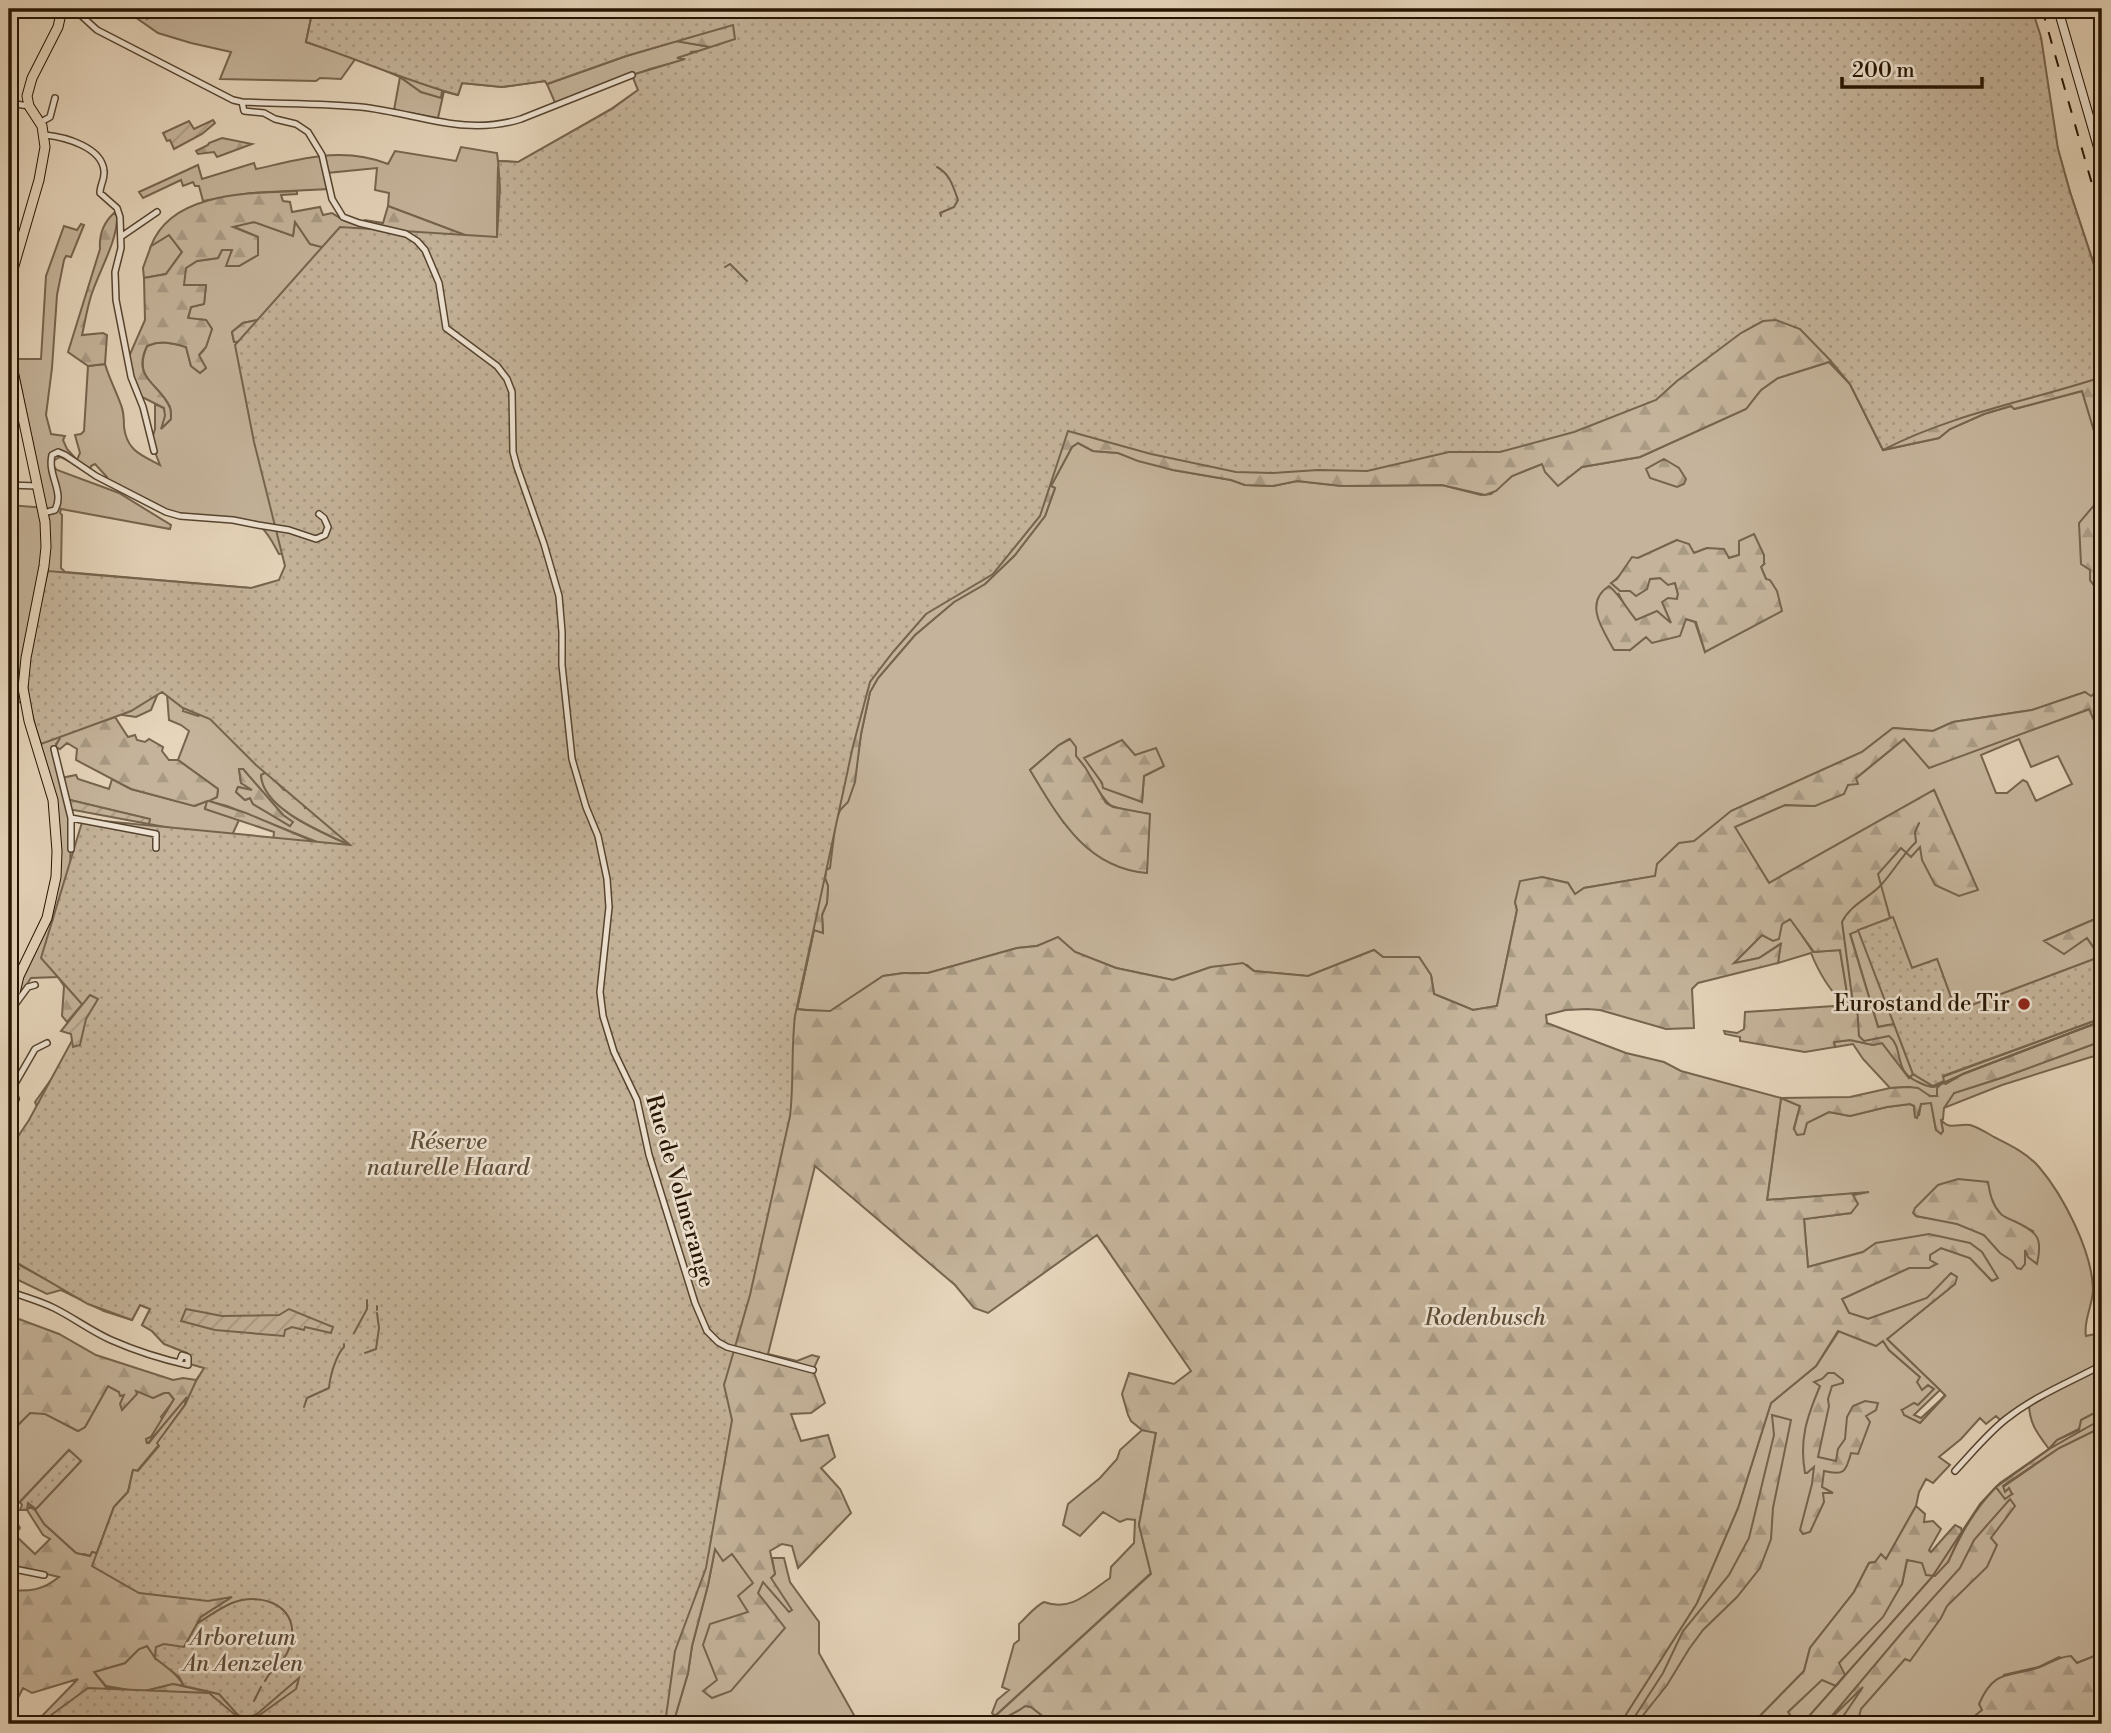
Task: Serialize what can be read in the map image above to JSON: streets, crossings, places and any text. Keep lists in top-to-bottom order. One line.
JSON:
{"streets":{"street":["Rue de Volmerange"]},"parks":["Réserve naturelle Haard","Rodenbusch","Arboretum An Aenzelen"],"places":["Eurostand de Tir"],"scale_bar":"200 m"}
